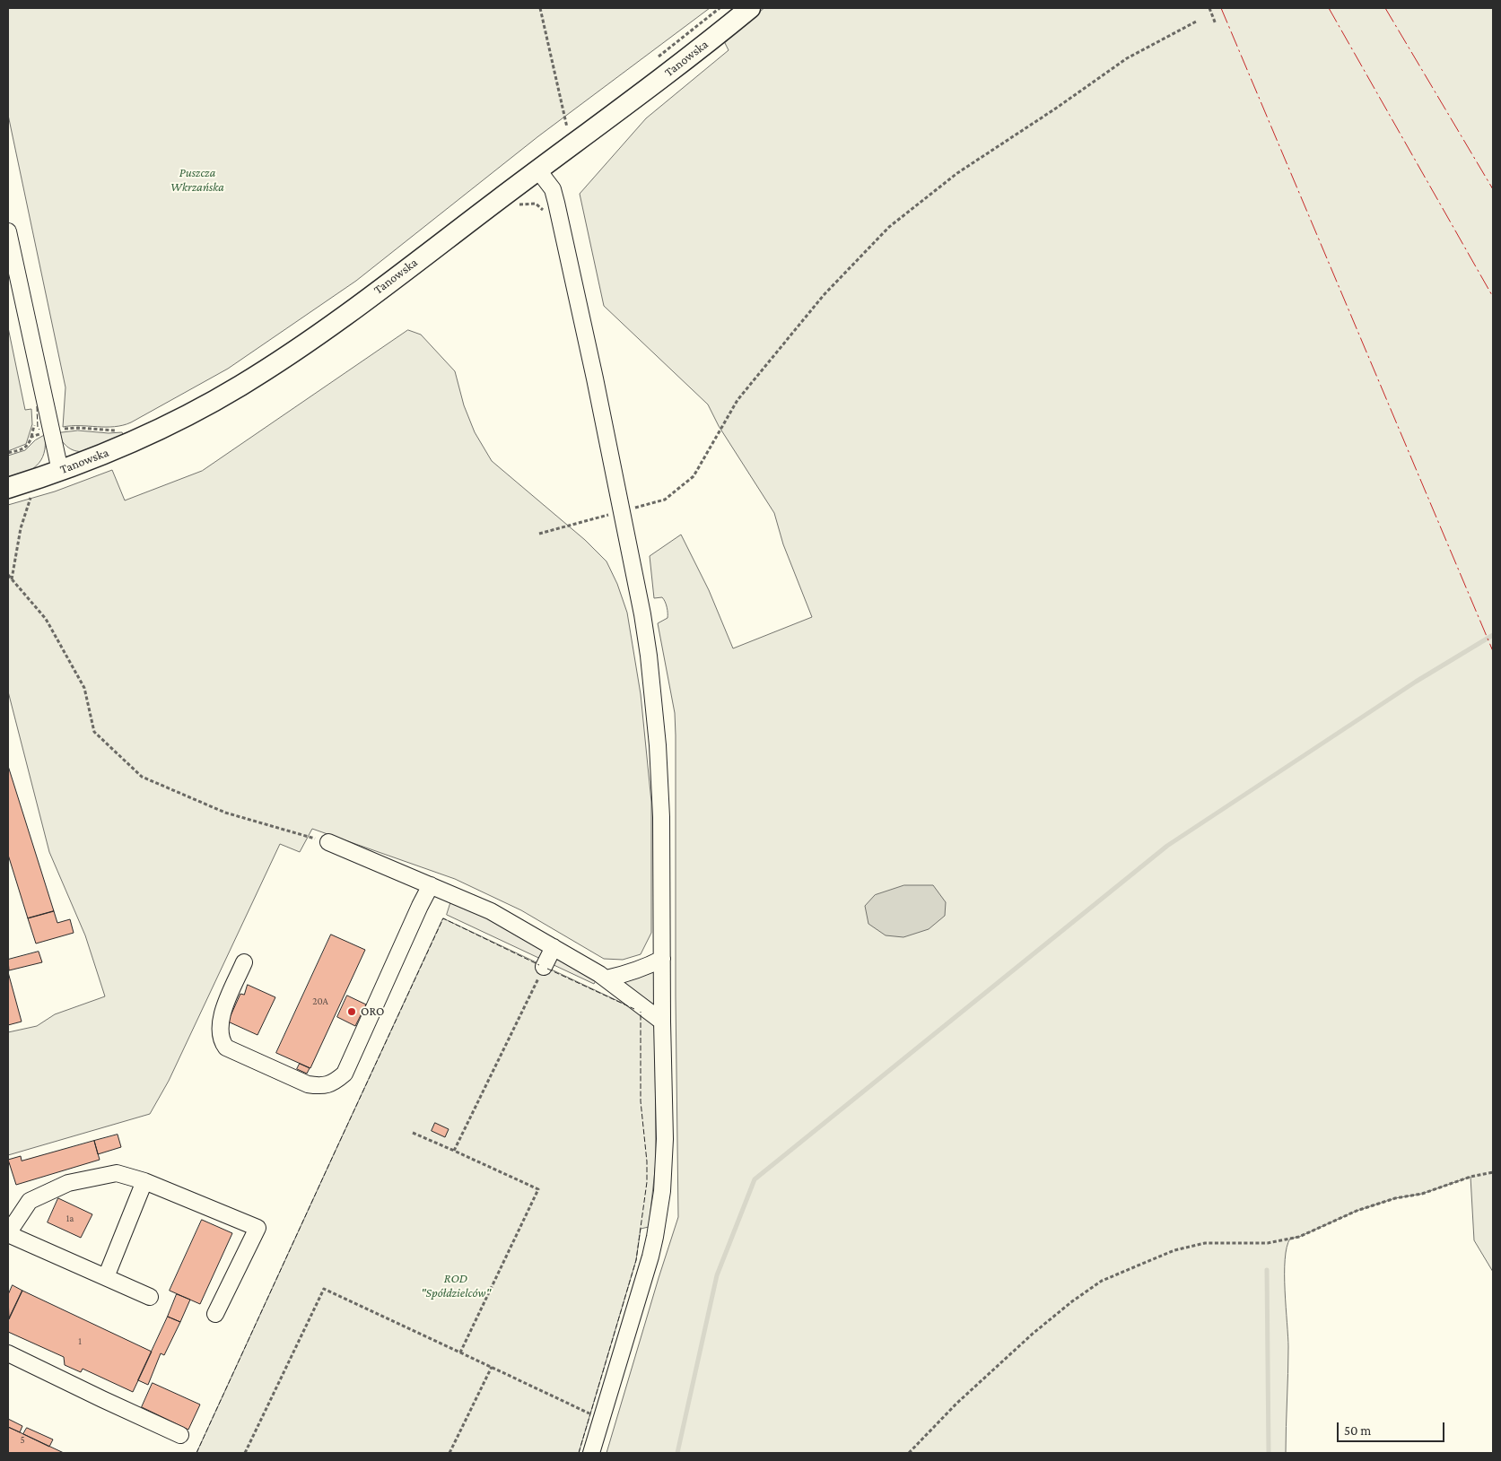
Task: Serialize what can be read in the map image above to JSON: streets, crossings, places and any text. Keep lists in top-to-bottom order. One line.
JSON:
{"streets":{"main road":["Tanowska"]},"parks":["Puszcza Wkrzańska","ROD \"Spółdzielców\""],"places":["ORO"],"house_numbers":["20A","1a","1","5"],"scale_bar":"50 m"}
